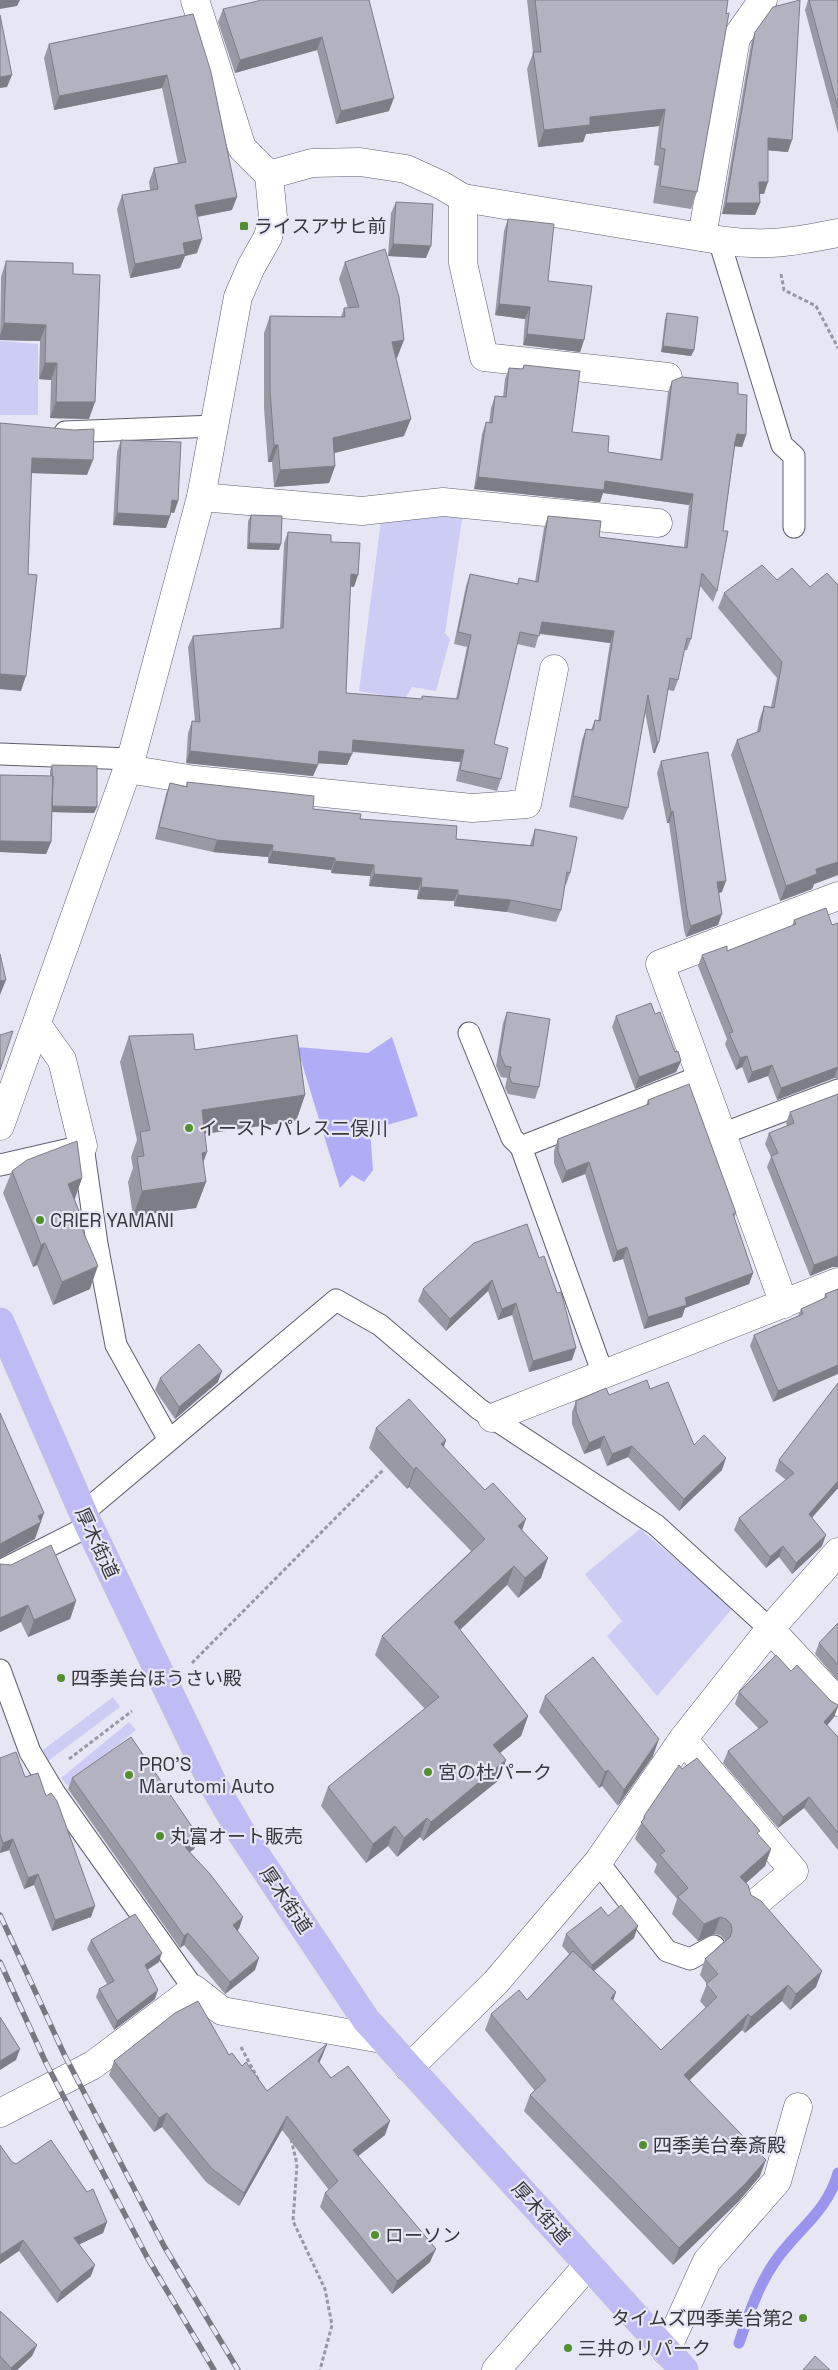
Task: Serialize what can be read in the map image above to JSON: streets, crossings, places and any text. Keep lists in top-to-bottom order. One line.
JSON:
{"streets":{"main road":["厚木街道"]},"places":{"transit":["ライスアサヒ前"],"other":["イーストパレス二俣川","CRIER YAMANI","四季美台ほうさい殿","宮の杜パーク","PRO'S Marutomi Auto","丸富オート販売","四季美台奉斎殿","ローソン","タイムズ四季美台第2","三井のリパーク"]}}
